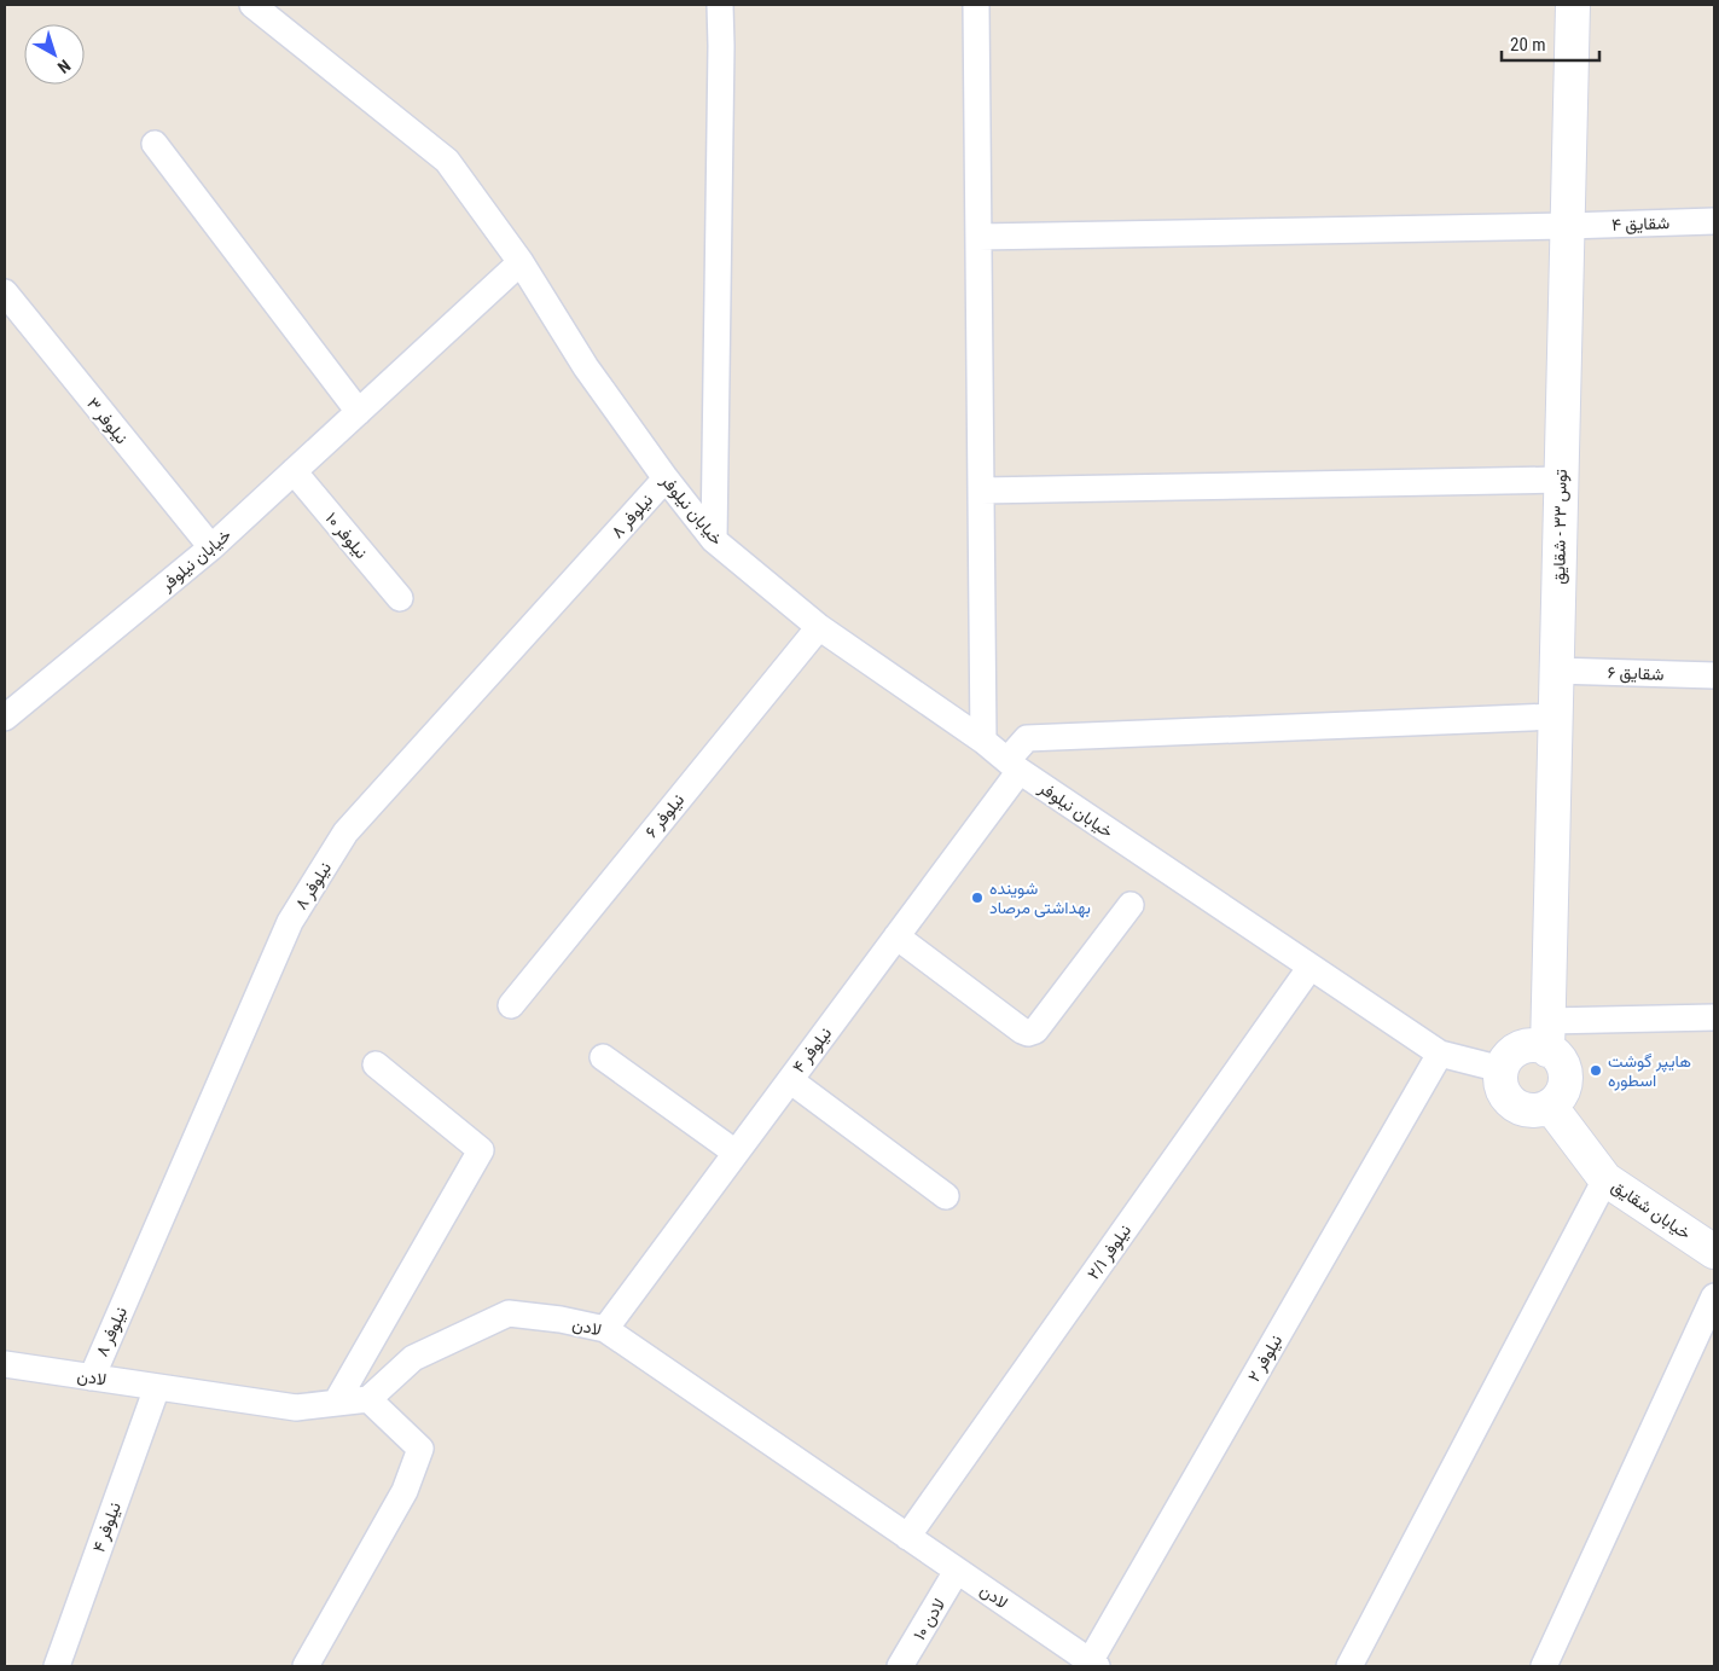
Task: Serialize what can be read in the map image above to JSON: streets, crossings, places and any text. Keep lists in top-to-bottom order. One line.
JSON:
{"streets":{"street":["شقایق ۴","نیلوفر ۳","خیابان نیلوفر","نیلوفر ۸","توس ۳۳ - شقایق","نیلوفر ۱۰","شقایق ۶","نیلوفر ۶","نیلوفر ۴","خیابان شقایق","نیلوفر ۲/۱","لادن","نیلوفر ۲","لادن ۱۰"]},"crossings":[["شقایق ۴","توس ۳۳ - شقایق"],["نیلوفر ۳","خیابان نیلوفر"],["خیابان نیلوفر","نیلوفر ۸"],["خیابان نیلوفر","توس ۳۳ - شقایق"],["خیابان نیلوفر","نیلوفر ۱۰"],["خیابان نیلوفر","نیلوفر ۶"],["خیابان نیلوفر","نیلوفر ۴"],["خیابان نیلوفر","خیابان شقایق"],["خیابان نیلوفر","نیلوفر ۲/۱"],["خیابان نیلوفر","نیلوفر ۲"],["نیلوفر ۸","لادن"],["توس ۳۳ - شقایق","شقایق ۶"],["توس ۳۳ - شقایق","نیلوفر ۴"],["توس ۳۳ - شقایق","خیابان شقایق"],["نیلوفر ۴","لادن"],["نیلوفر ۲/۱","لادن"],["لادن","نیلوفر ۲"],["لادن","لادن ۱۰"]],"places":["شوینده بهداشتی مرصاد","هایپر گوشت اسطوره"],"scale_bar":"20 m","north":"bottom right"}
